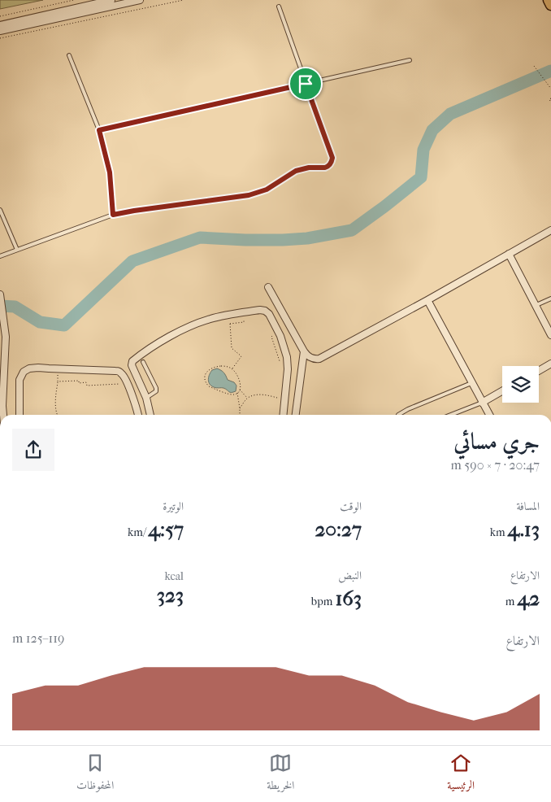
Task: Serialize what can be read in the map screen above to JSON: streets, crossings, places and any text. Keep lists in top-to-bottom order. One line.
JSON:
{"page":{"heading":["جري مسائي","20:47 · 7 × 590 m"],"stats":[["المسافة","4.13 km"],["الوقت","20:27"],["الوتيرة","4:57 /km"],["الارتفاع","42 m"],["النبض","163 bpm"],["kcal","323"]],"chart":["الارتفاع","119–125 m"],"tabs":["الرئيسية","الخريطة","المحفوظات"]}}
